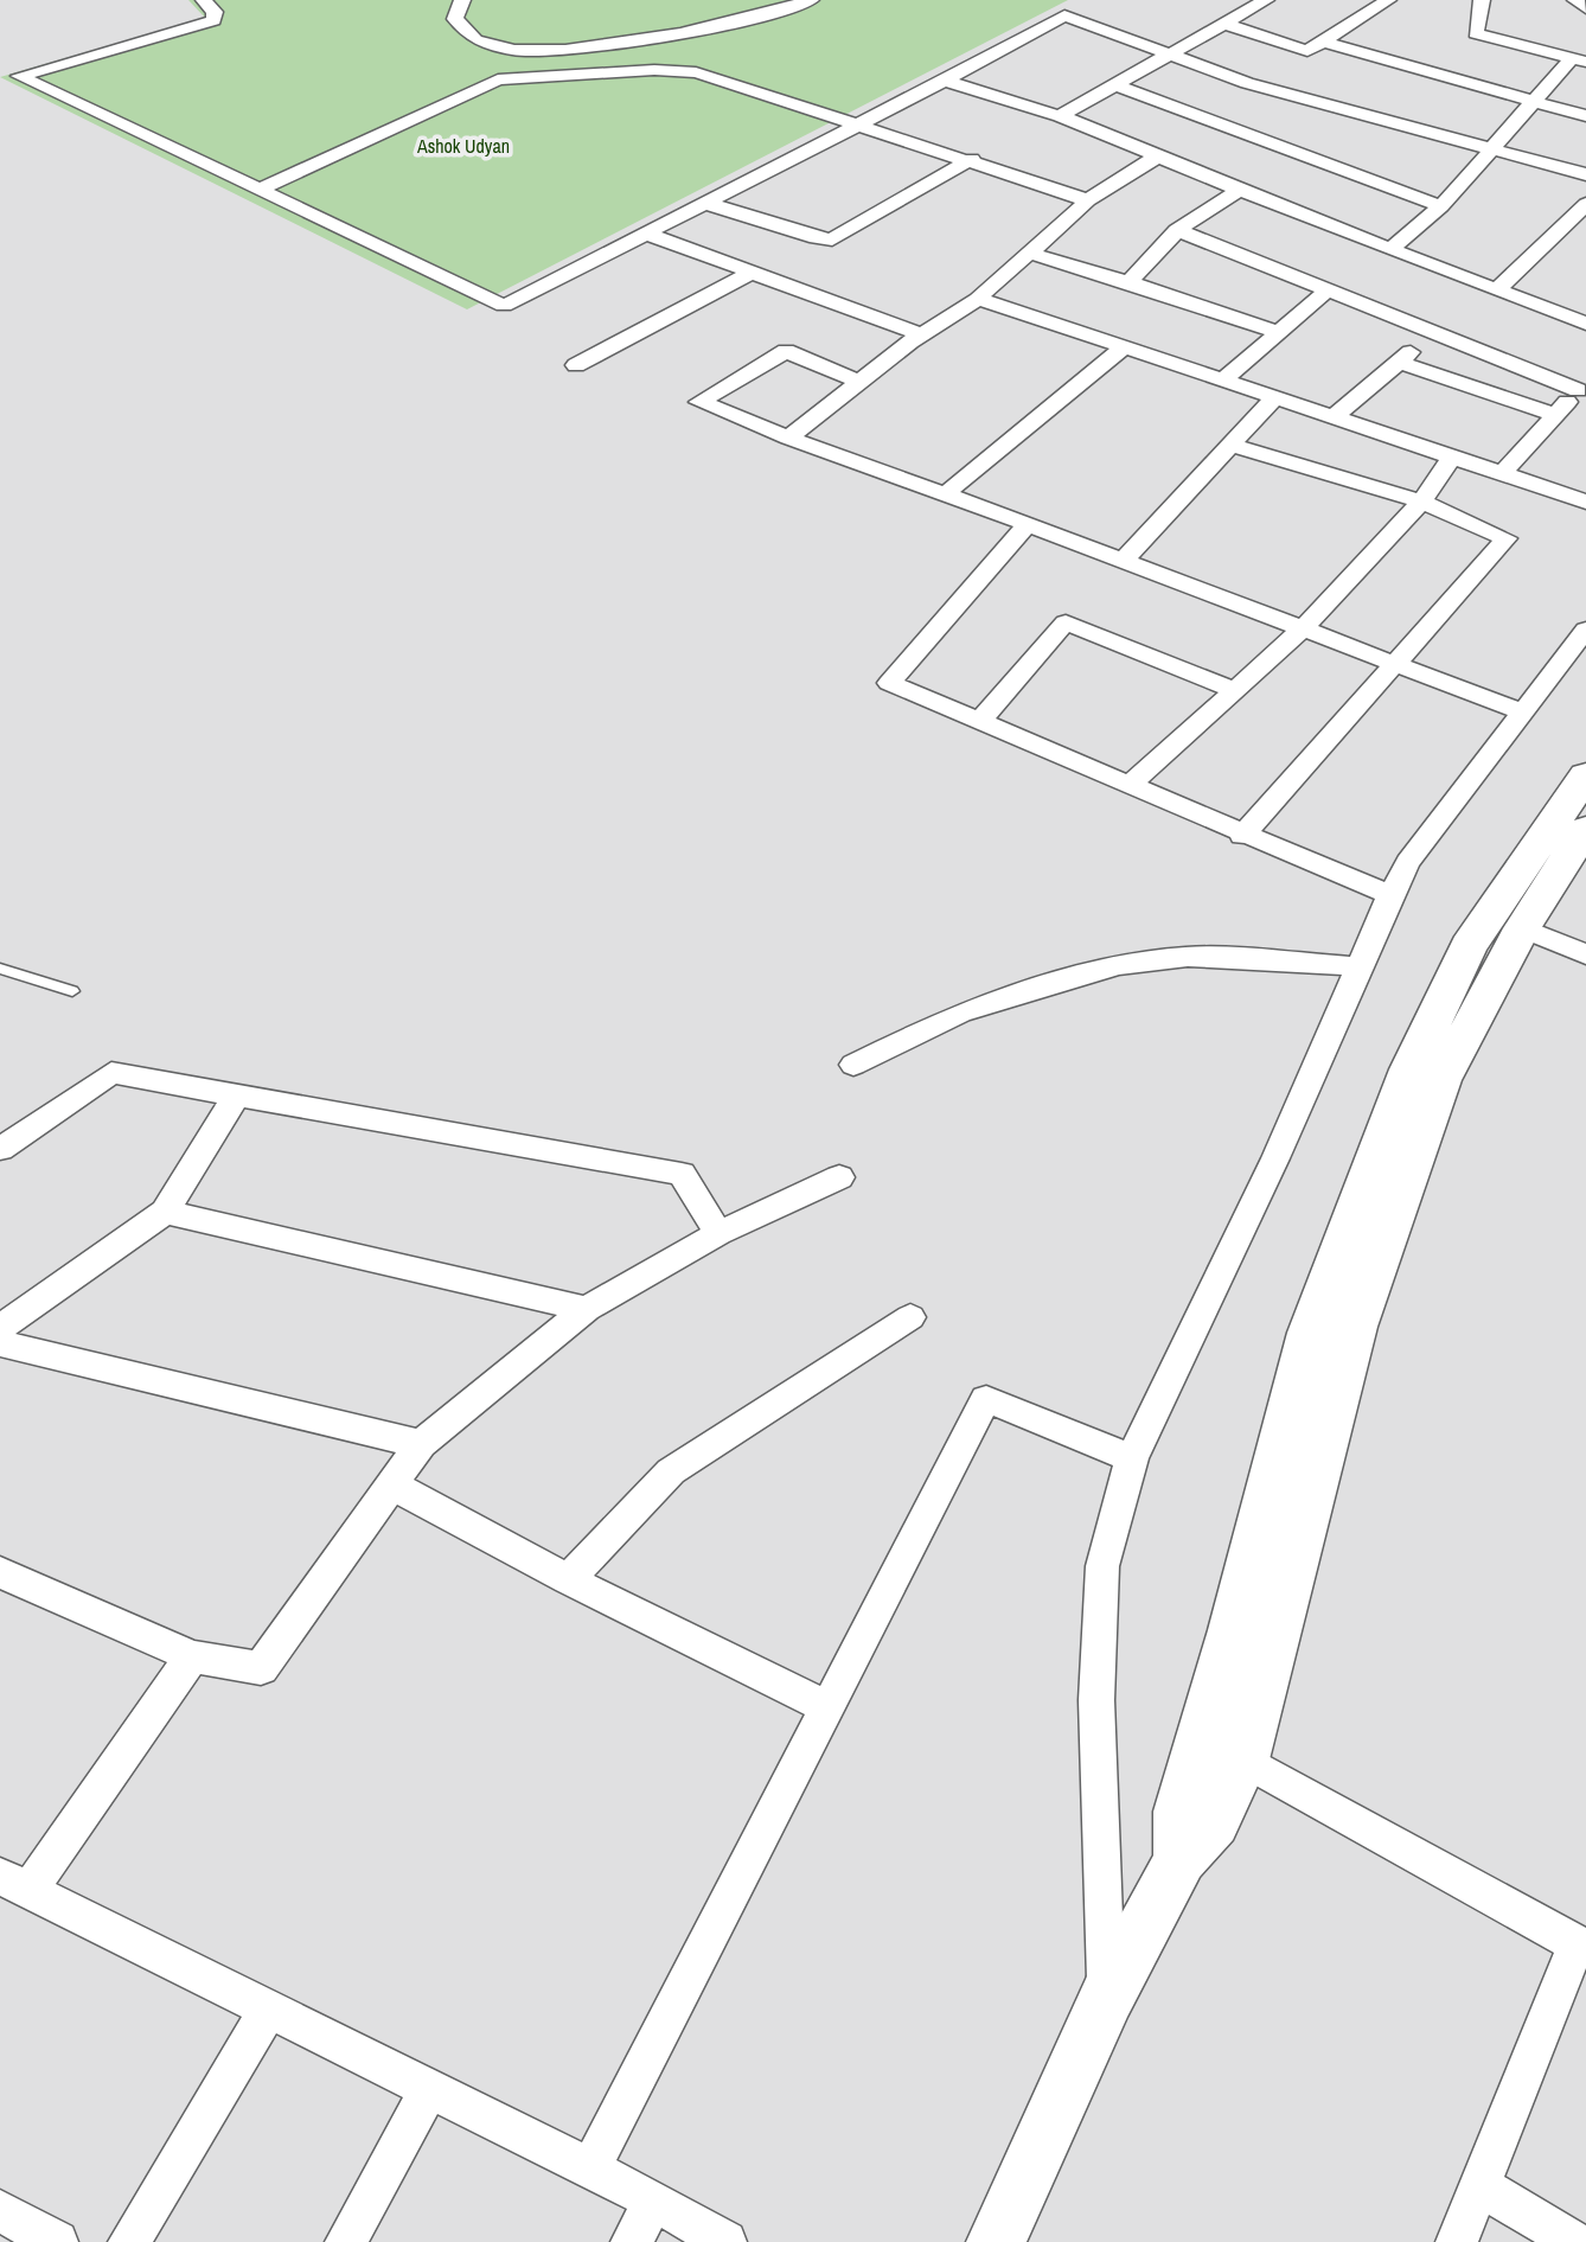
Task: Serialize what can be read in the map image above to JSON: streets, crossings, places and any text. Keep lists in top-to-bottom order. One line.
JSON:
{"parks":["Ashok Udyan"]}
